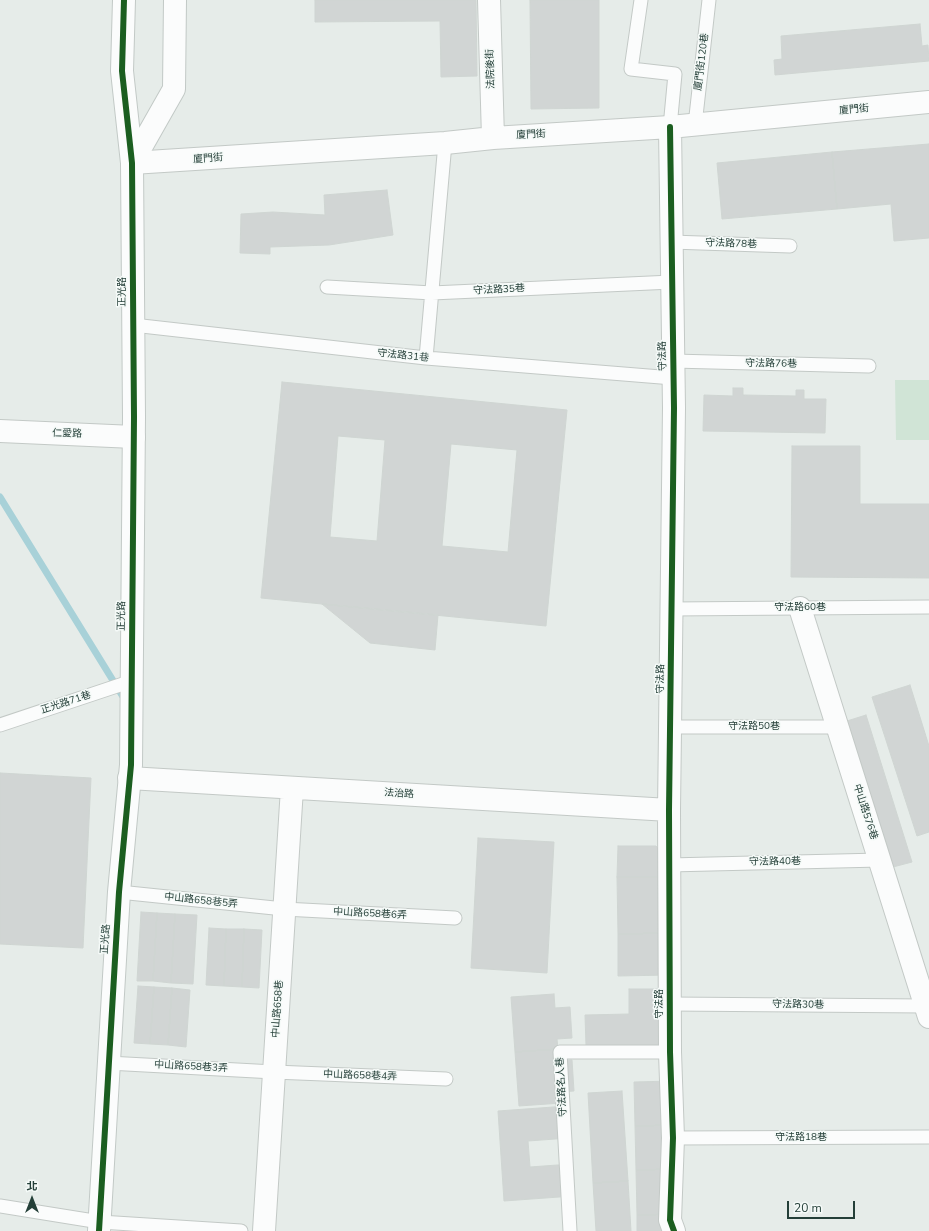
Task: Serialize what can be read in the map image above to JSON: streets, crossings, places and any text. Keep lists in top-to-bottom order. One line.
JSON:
{"streets":{"street":["法院後街","廈門街","正光路","守法路","仁愛路","法治路","中山路576巷","中山路658巷"],"lane":["廈門街120巷","守法路78巷","守法路35巷","守法路31巷","守法路76巷","守法路60巷","正光路71巷","守法路50巷","守法路40巷","中山路658巷5弄","中山路658巷6弄","守法路30巷","中山路658巷3弄","中山路658巷4弄","守法路名人巷","守法路18巷"]},"crossings":[["廈門街120巷","廈門街"],["法院後街","廈門街"],["廈門街","正光路"],["廈門街","守法路"],["守法路78巷","守法路"],["守法路35巷","守法路"],["正光路","守法路31巷"],["正光路","仁愛路"],["正光路","正光路71巷"],["正光路","法治路"],["正光路","中山路658巷5弄"],["正光路","中山路658巷3弄"],["守法路31巷","守法路"],["守法路31巷","守法路76巷"],["守法路","守法路76巷"],["守法路","守法路60巷"],["守法路","守法路50巷"],["守法路","法治路"],["守法路","守法路40巷"],["守法路","守法路30巷"],["守法路","守法路名人巷"],["守法路","守法路18巷"],["守法路60巷","中山路576巷"],["守法路50巷","中山路576巷"],["法治路","中山路658巷"],["中山路576巷","守法路40巷"],["中山路576巷","守法路30巷"],["中山路658巷5弄","中山路658巷6弄"],["中山路658巷5弄","中山路658巷"],["中山路658巷6弄","中山路658巷"],["中山路658巷","中山路658巷3弄"],["中山路658巷","中山路658巷4弄"],["中山路658巷3弄","中山路658巷4弄"]],"scale_bar":"20 m","north":"top"}
